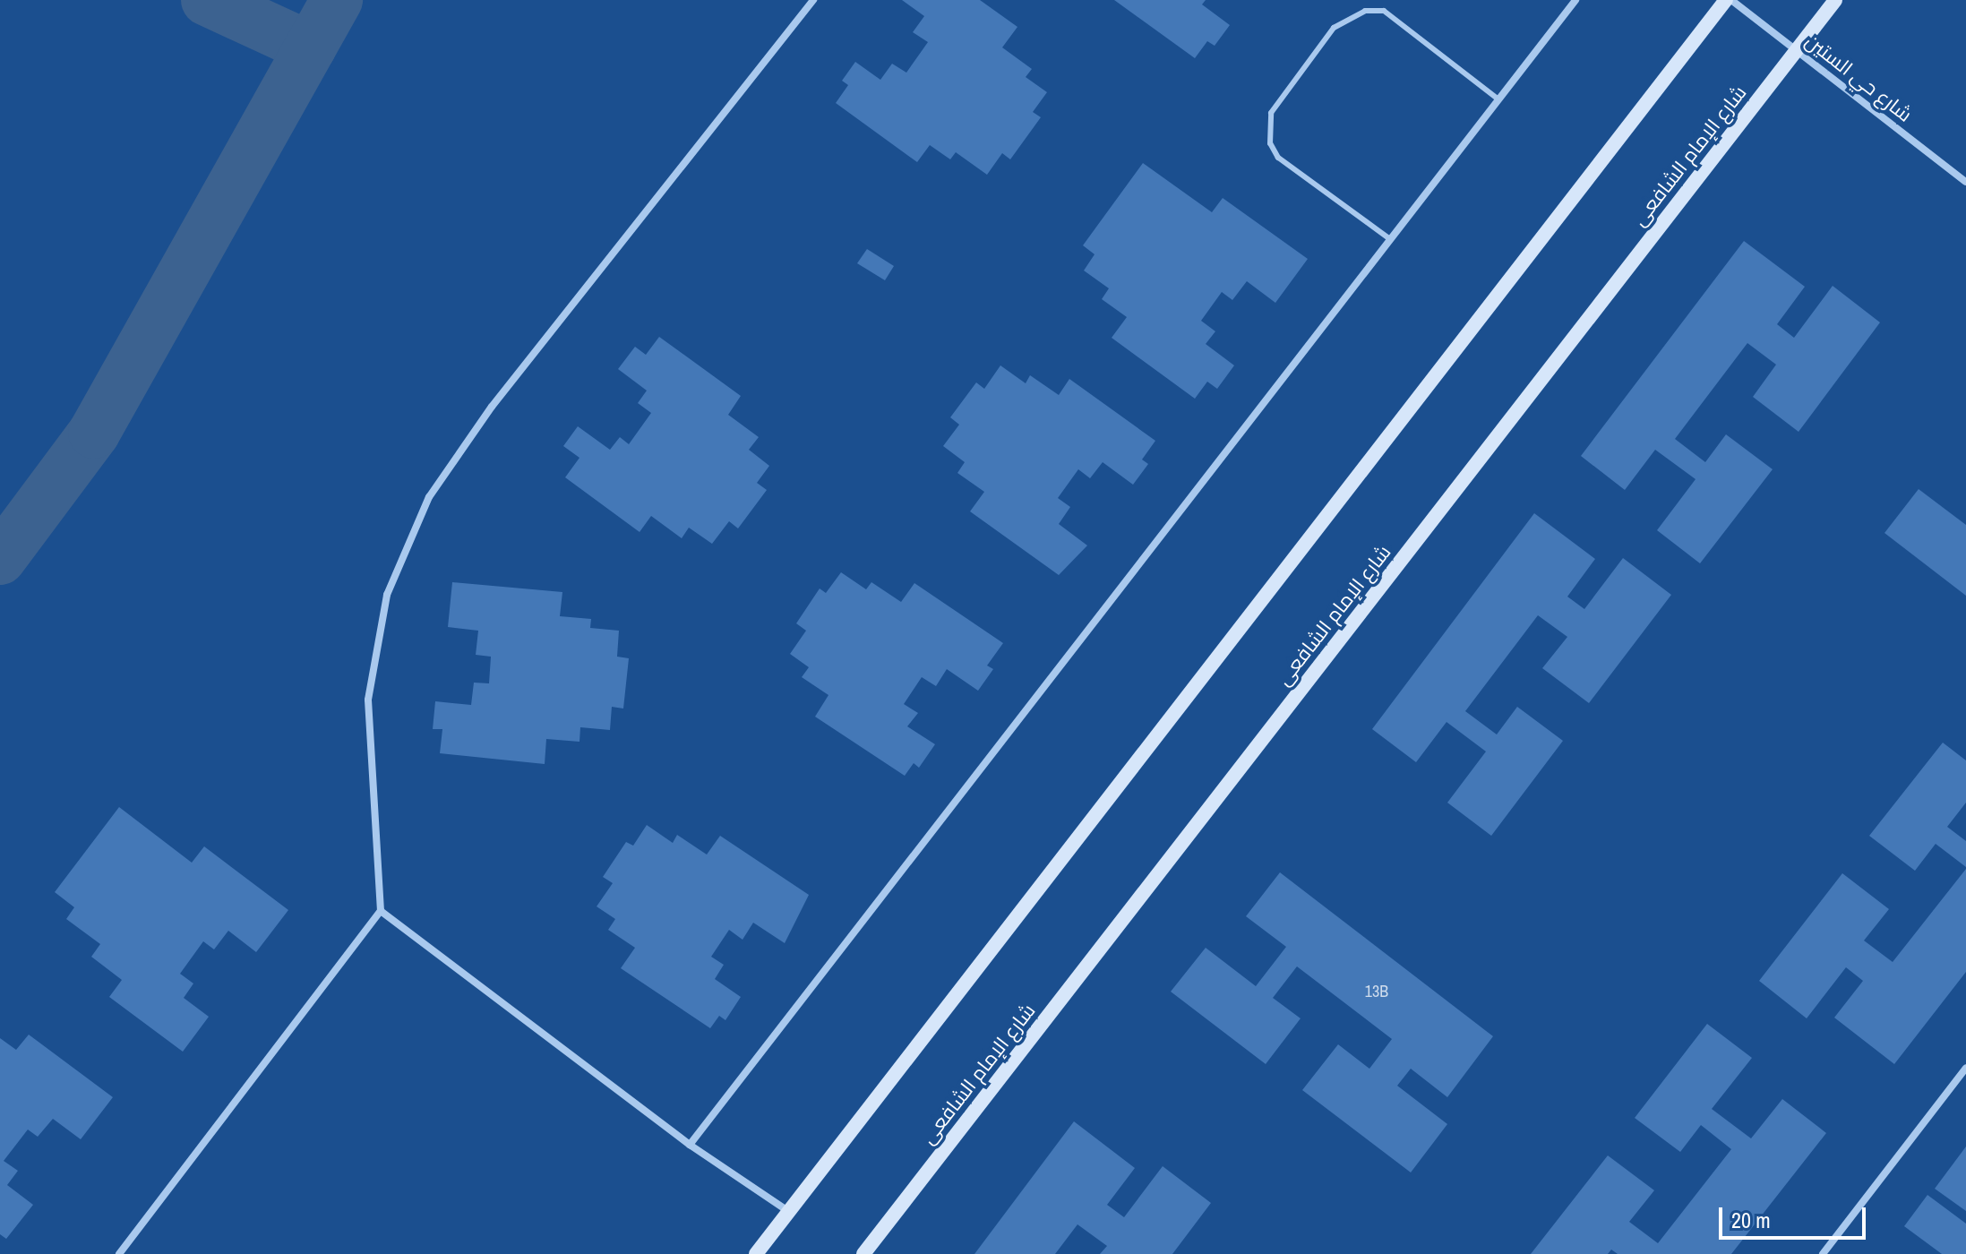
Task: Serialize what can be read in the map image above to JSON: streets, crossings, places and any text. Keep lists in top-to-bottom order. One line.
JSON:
{"streets":{"main road":["شارع الإمام الشافعى"],"street":["شارع حي الستين"]},"crossings":[["شارع حي الستين","شارع الإمام الشافعى"]],"house_numbers":["13B"],"scale_bar":"20 m"}
